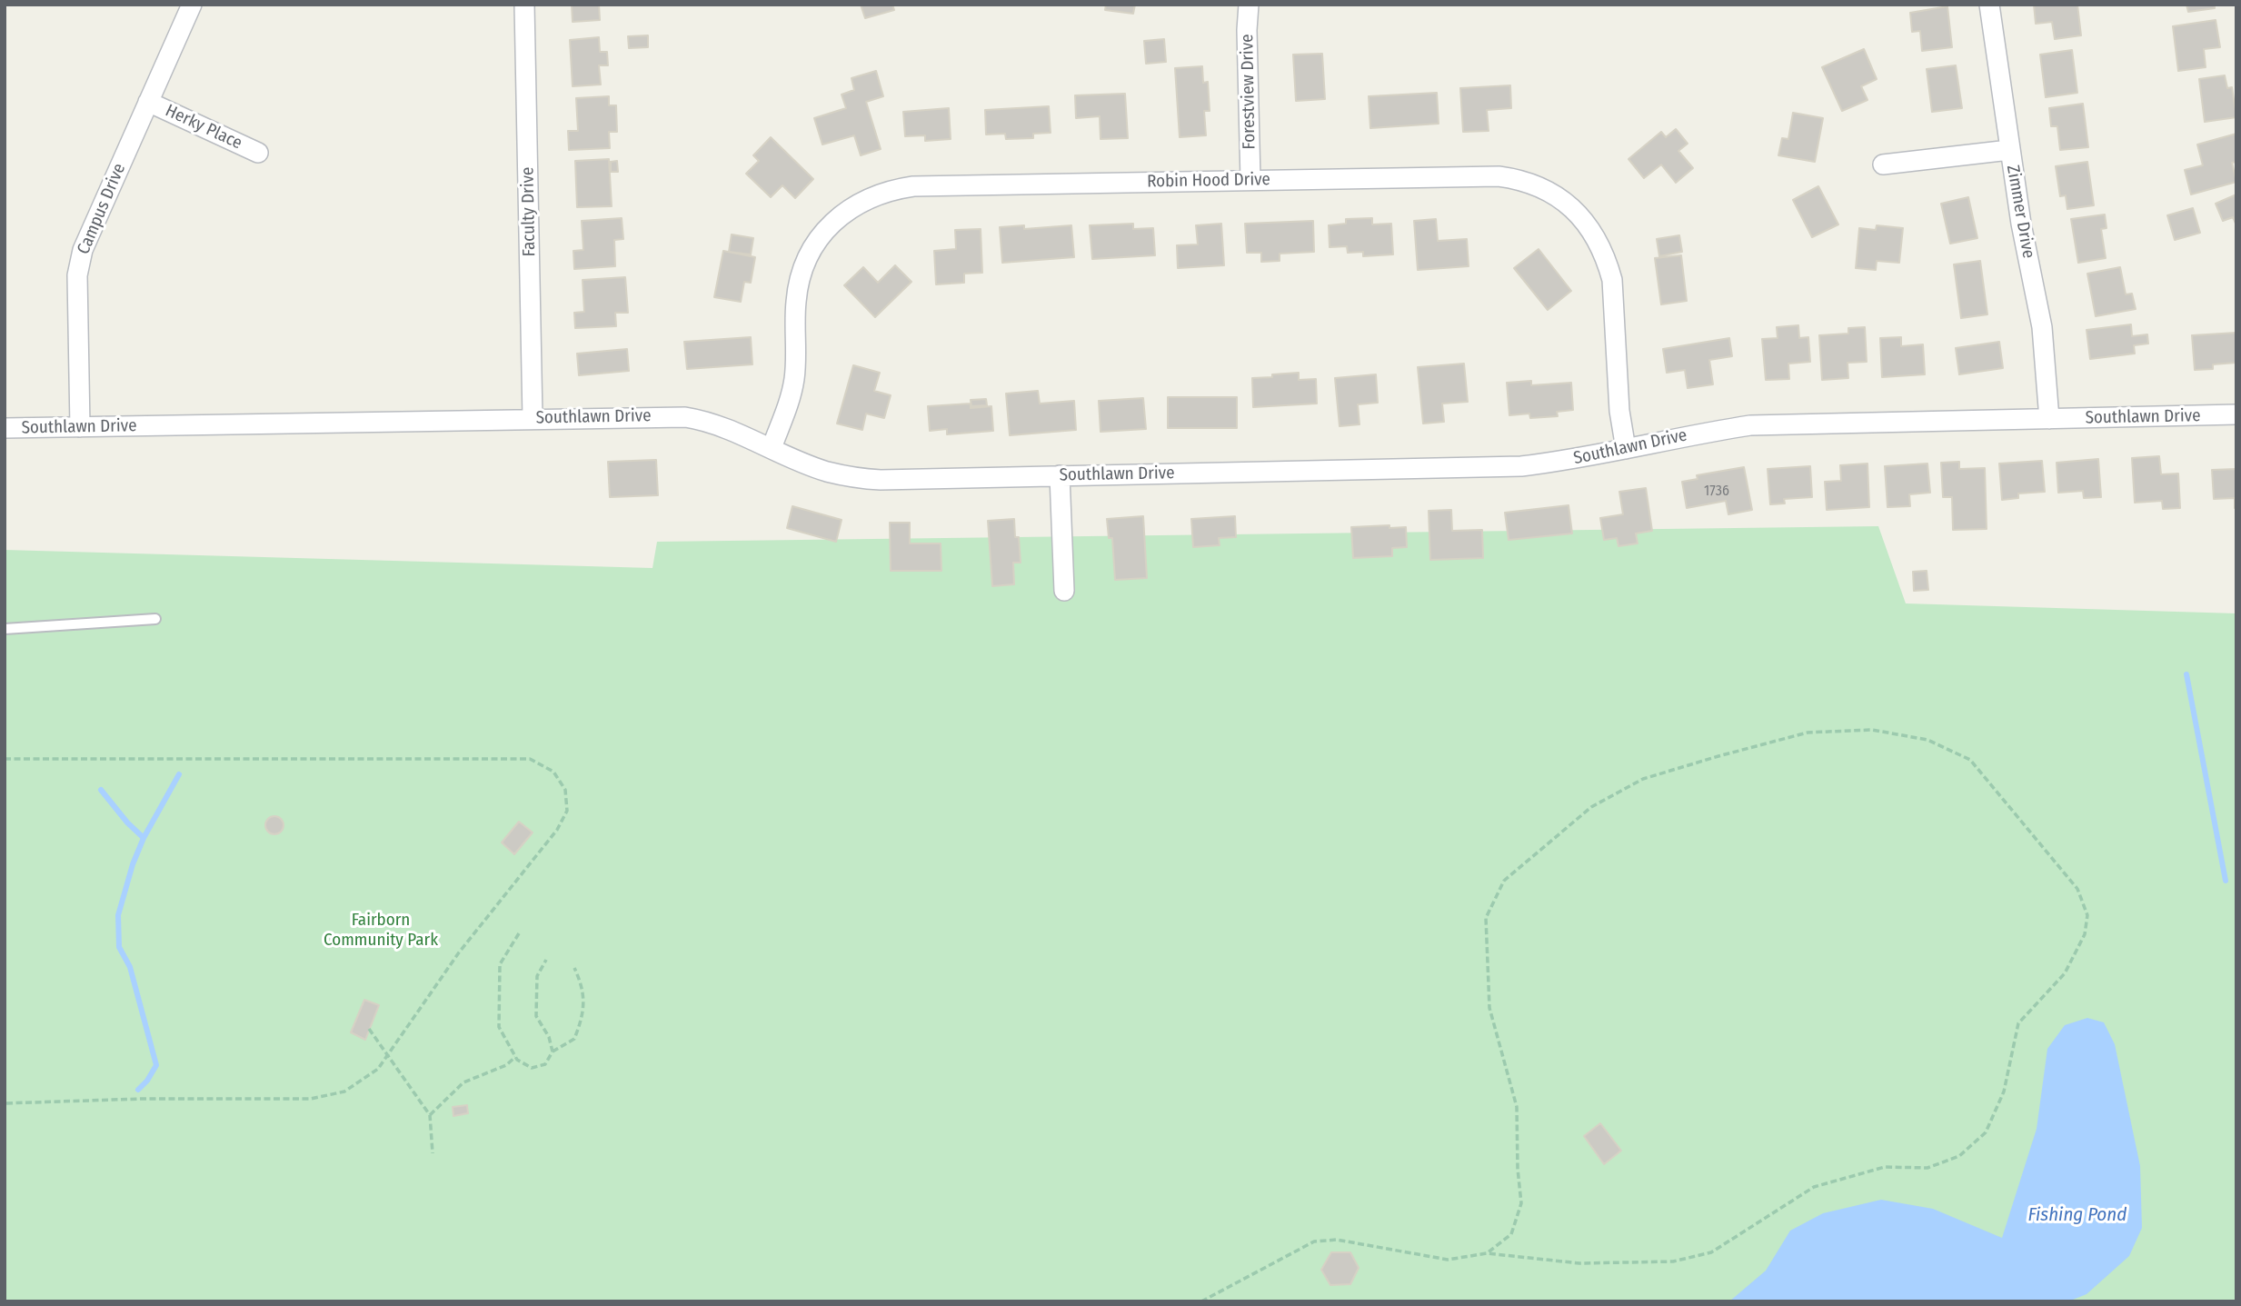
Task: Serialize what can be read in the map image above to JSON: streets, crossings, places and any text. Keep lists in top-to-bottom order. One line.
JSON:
{"streets":{"street":["Forestview Drive","Herky Place","Robin Hood Drive","Campus Drive","Faculty Drive","Zimmer Drive","Southlawn Drive"]},"crossings":[["Forestview Drive","Robin Hood Drive"],["Herky Place","Campus Drive"],["Robin Hood Drive","Southlawn Drive"],["Campus Drive","Southlawn Drive"],["Faculty Drive","Southlawn Drive"],["Zimmer Drive","Southlawn Drive"]],"water":["Fishing Pond"],"parks":["Fairborn Community Park"],"house_numbers":["1736"]}
